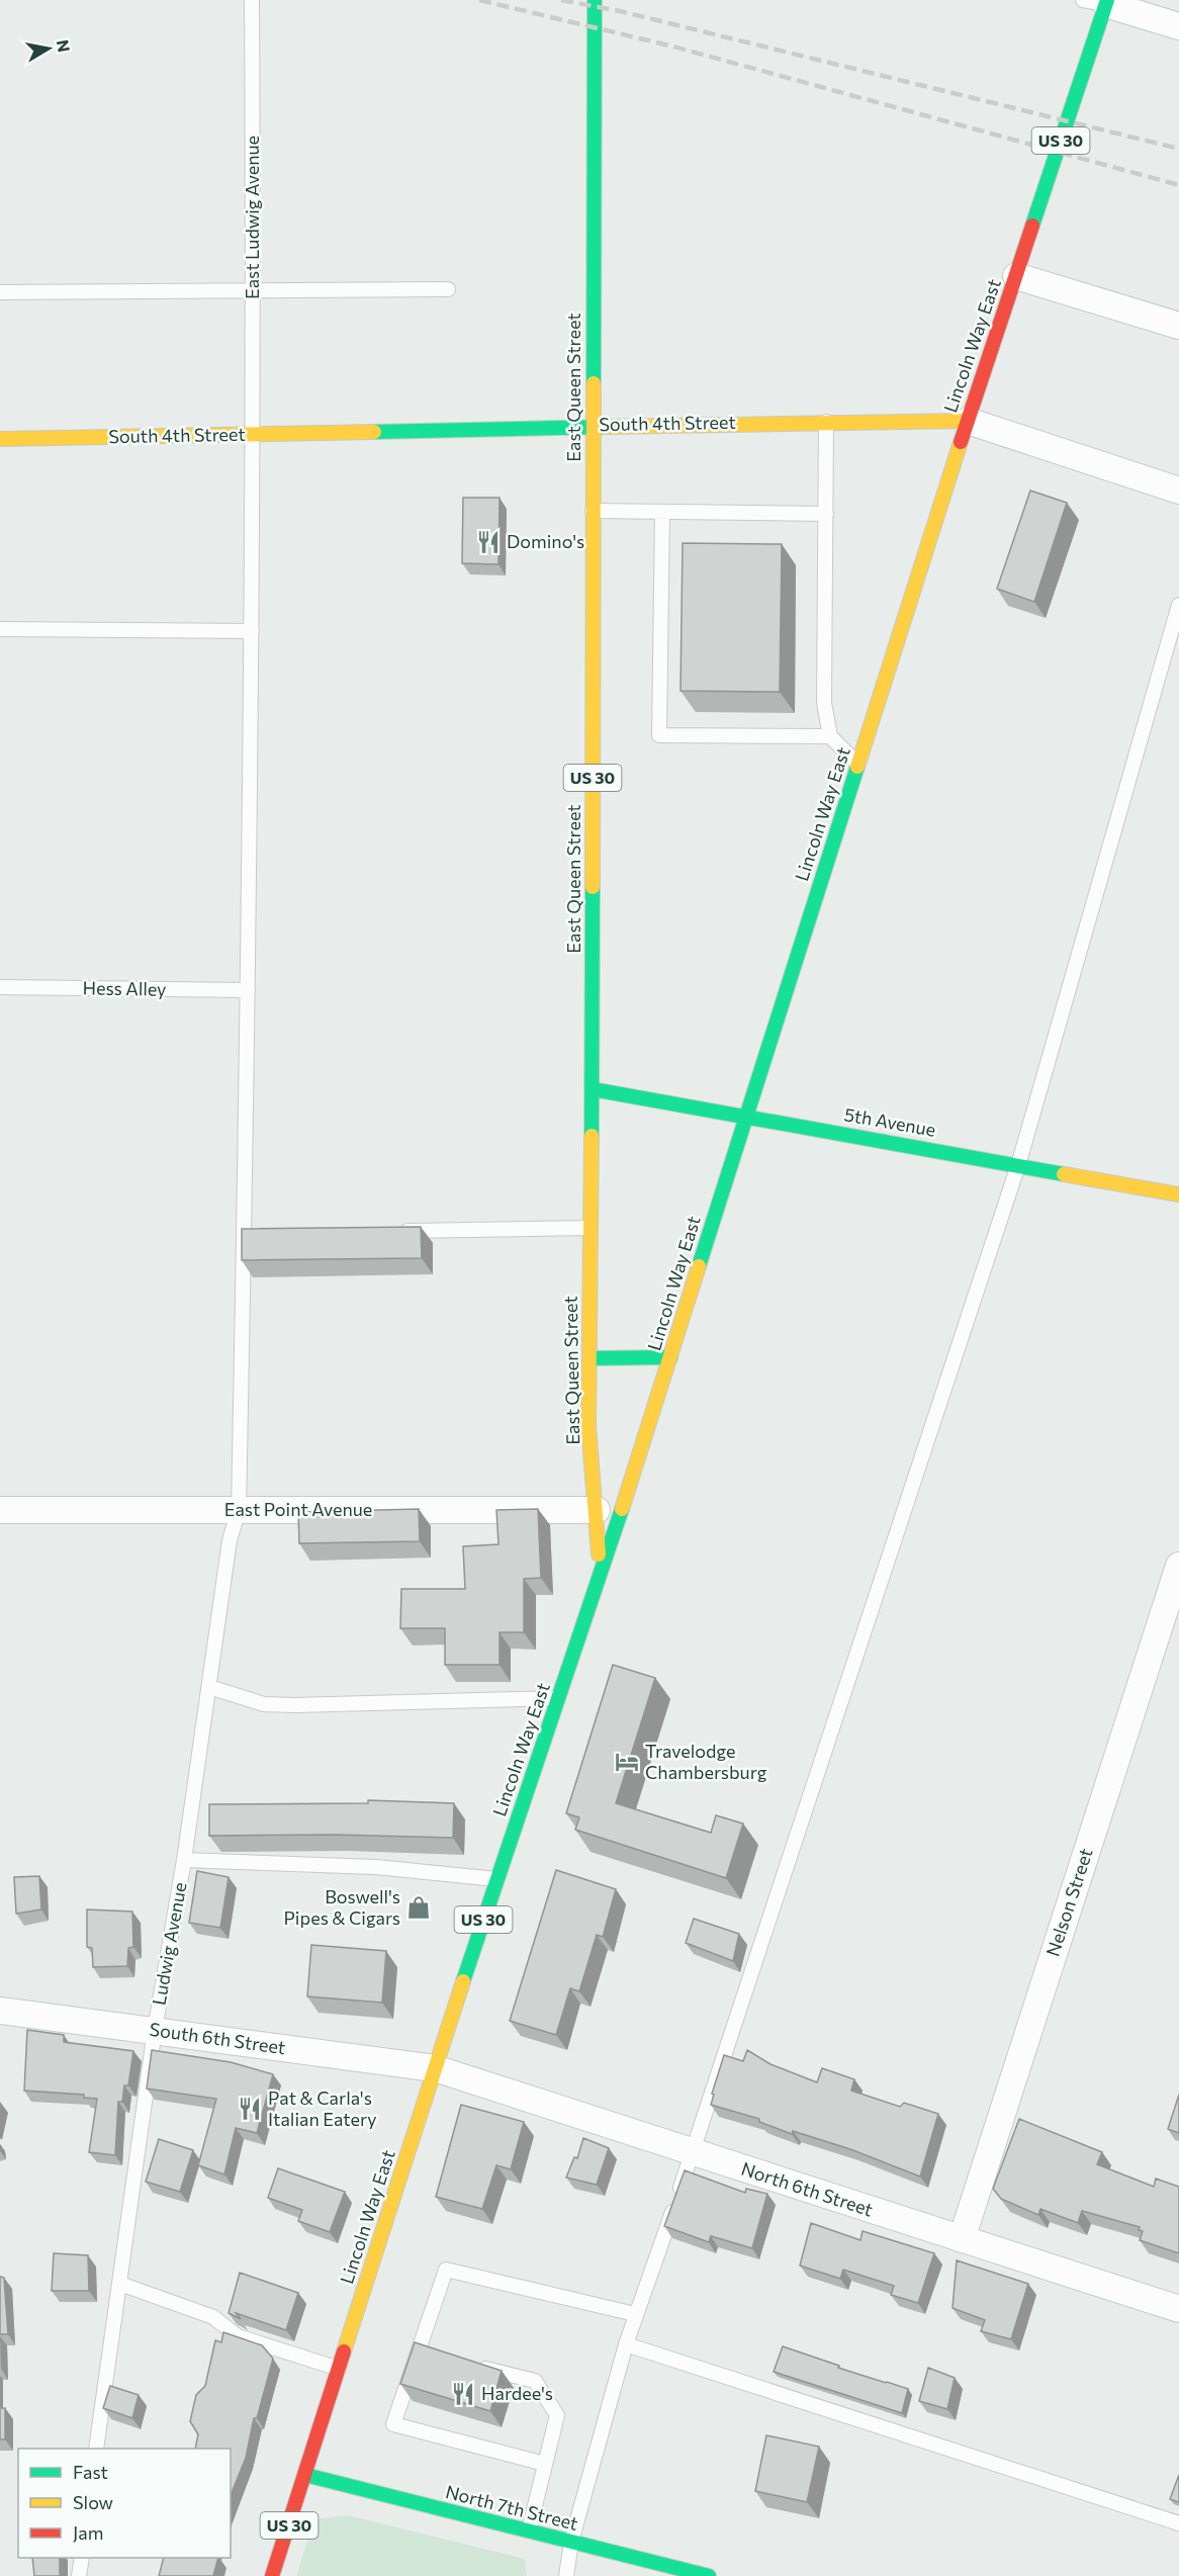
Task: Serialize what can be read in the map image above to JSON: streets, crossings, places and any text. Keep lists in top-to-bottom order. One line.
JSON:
{"streets":{"main road":["US 30","Lincoln Way East","East Queen Street","South 4th Street","5th Avenue","North 7th Street"],"street":["East Point Avenue","Nelson Street","South 6th Street","North 6th Street"],"lane":["East Ludwig Avenue","Hess Alley","Ludwig Avenue"]},"crossings":[["East Ludwig Avenue","South 4th Street"],["Lincoln Way East","East Queen Street"],["Lincoln Way East","South 4th Street"],["Lincoln Way East","5th Avenue"],["Lincoln Way East","South 6th Street"],["Lincoln Way East","North 6th Street"],["Lincoln Way East","North 7th Street"],["East Queen Street","South 4th Street"],["East Queen Street","5th Avenue"],["East Queen Street","East Point Avenue"],["East Point Avenue","Ludwig Avenue"],["Nelson Street","North 6th Street"],["Ludwig Avenue","South 6th Street"],["South 6th Street","North 6th Street"]],"places":{"restaurant":["Domino's","Pat & Carla's Italian Eatery","Hardee's"],"hotel":["Travelodge Chambersburg"],"shop":["Boswell's Pipes & Cigars"]},"legend":["Fast","Slow","Jam"],"north":"right"}
